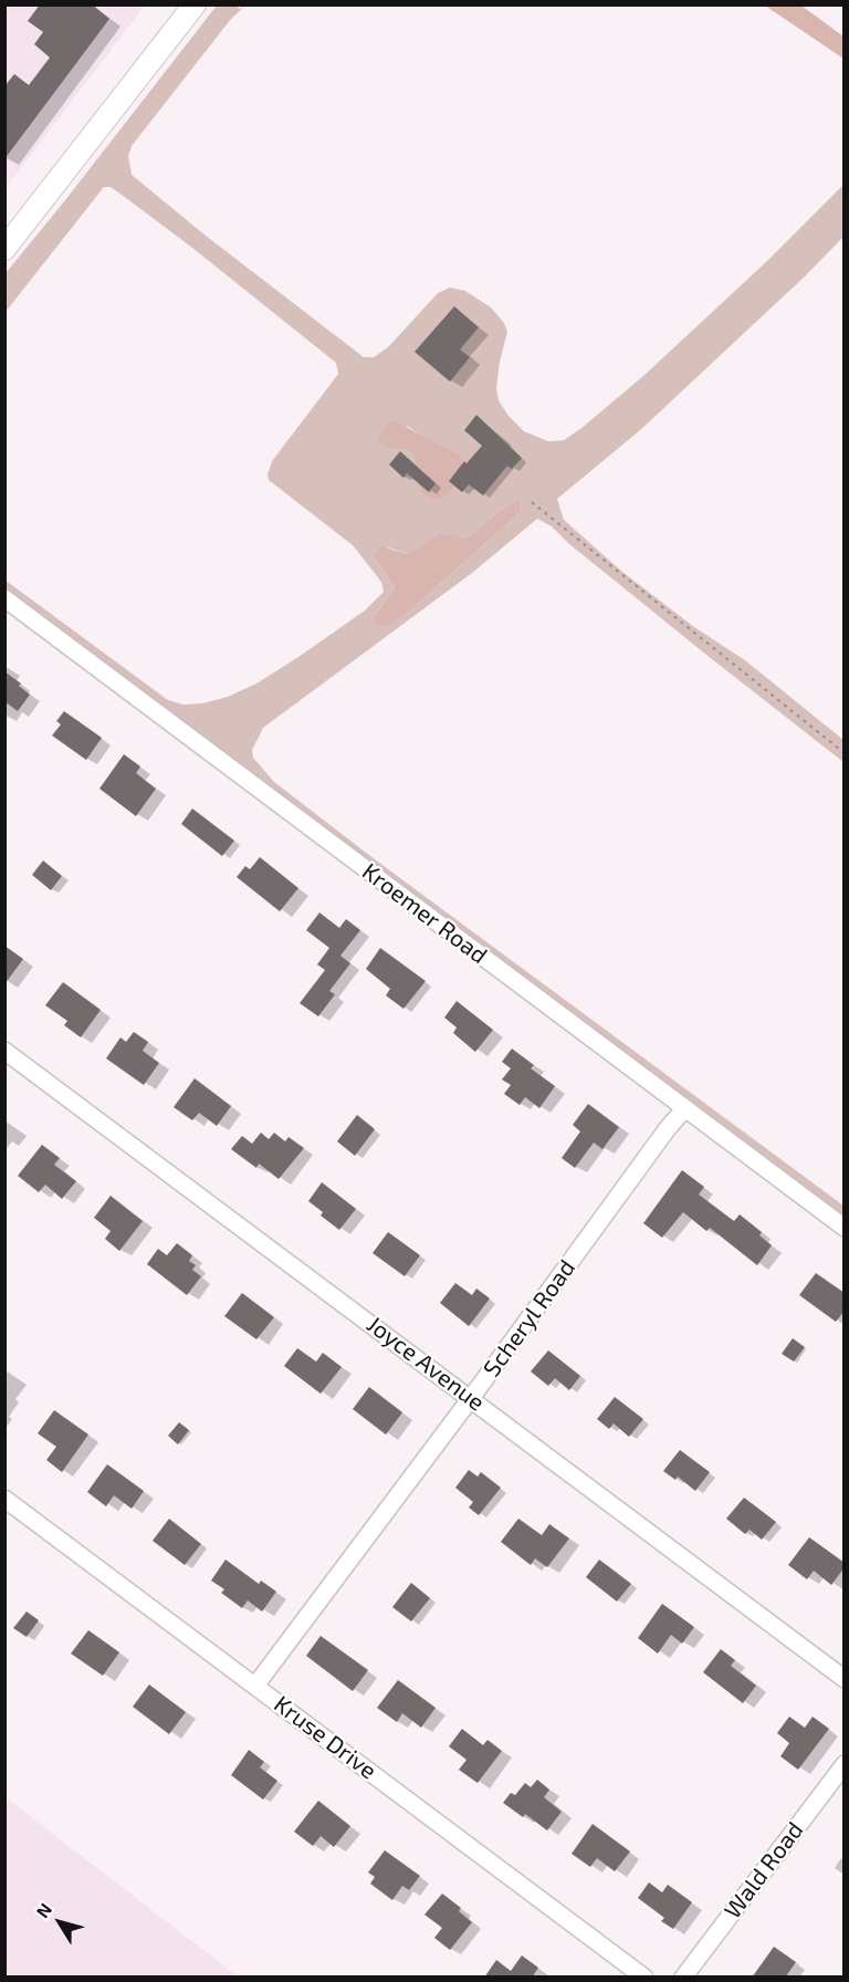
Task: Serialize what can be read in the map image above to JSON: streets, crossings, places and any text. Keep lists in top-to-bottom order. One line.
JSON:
{"streets":{"street":["Kroemer Road","Scheryl Road","Joyce Avenue","Kruse Drive","Wald Road"]},"crossings":[["Kroemer Road","Scheryl Road"],["Scheryl Road","Joyce Avenue"],["Scheryl Road","Kruse Drive"]],"north":"top left"}
